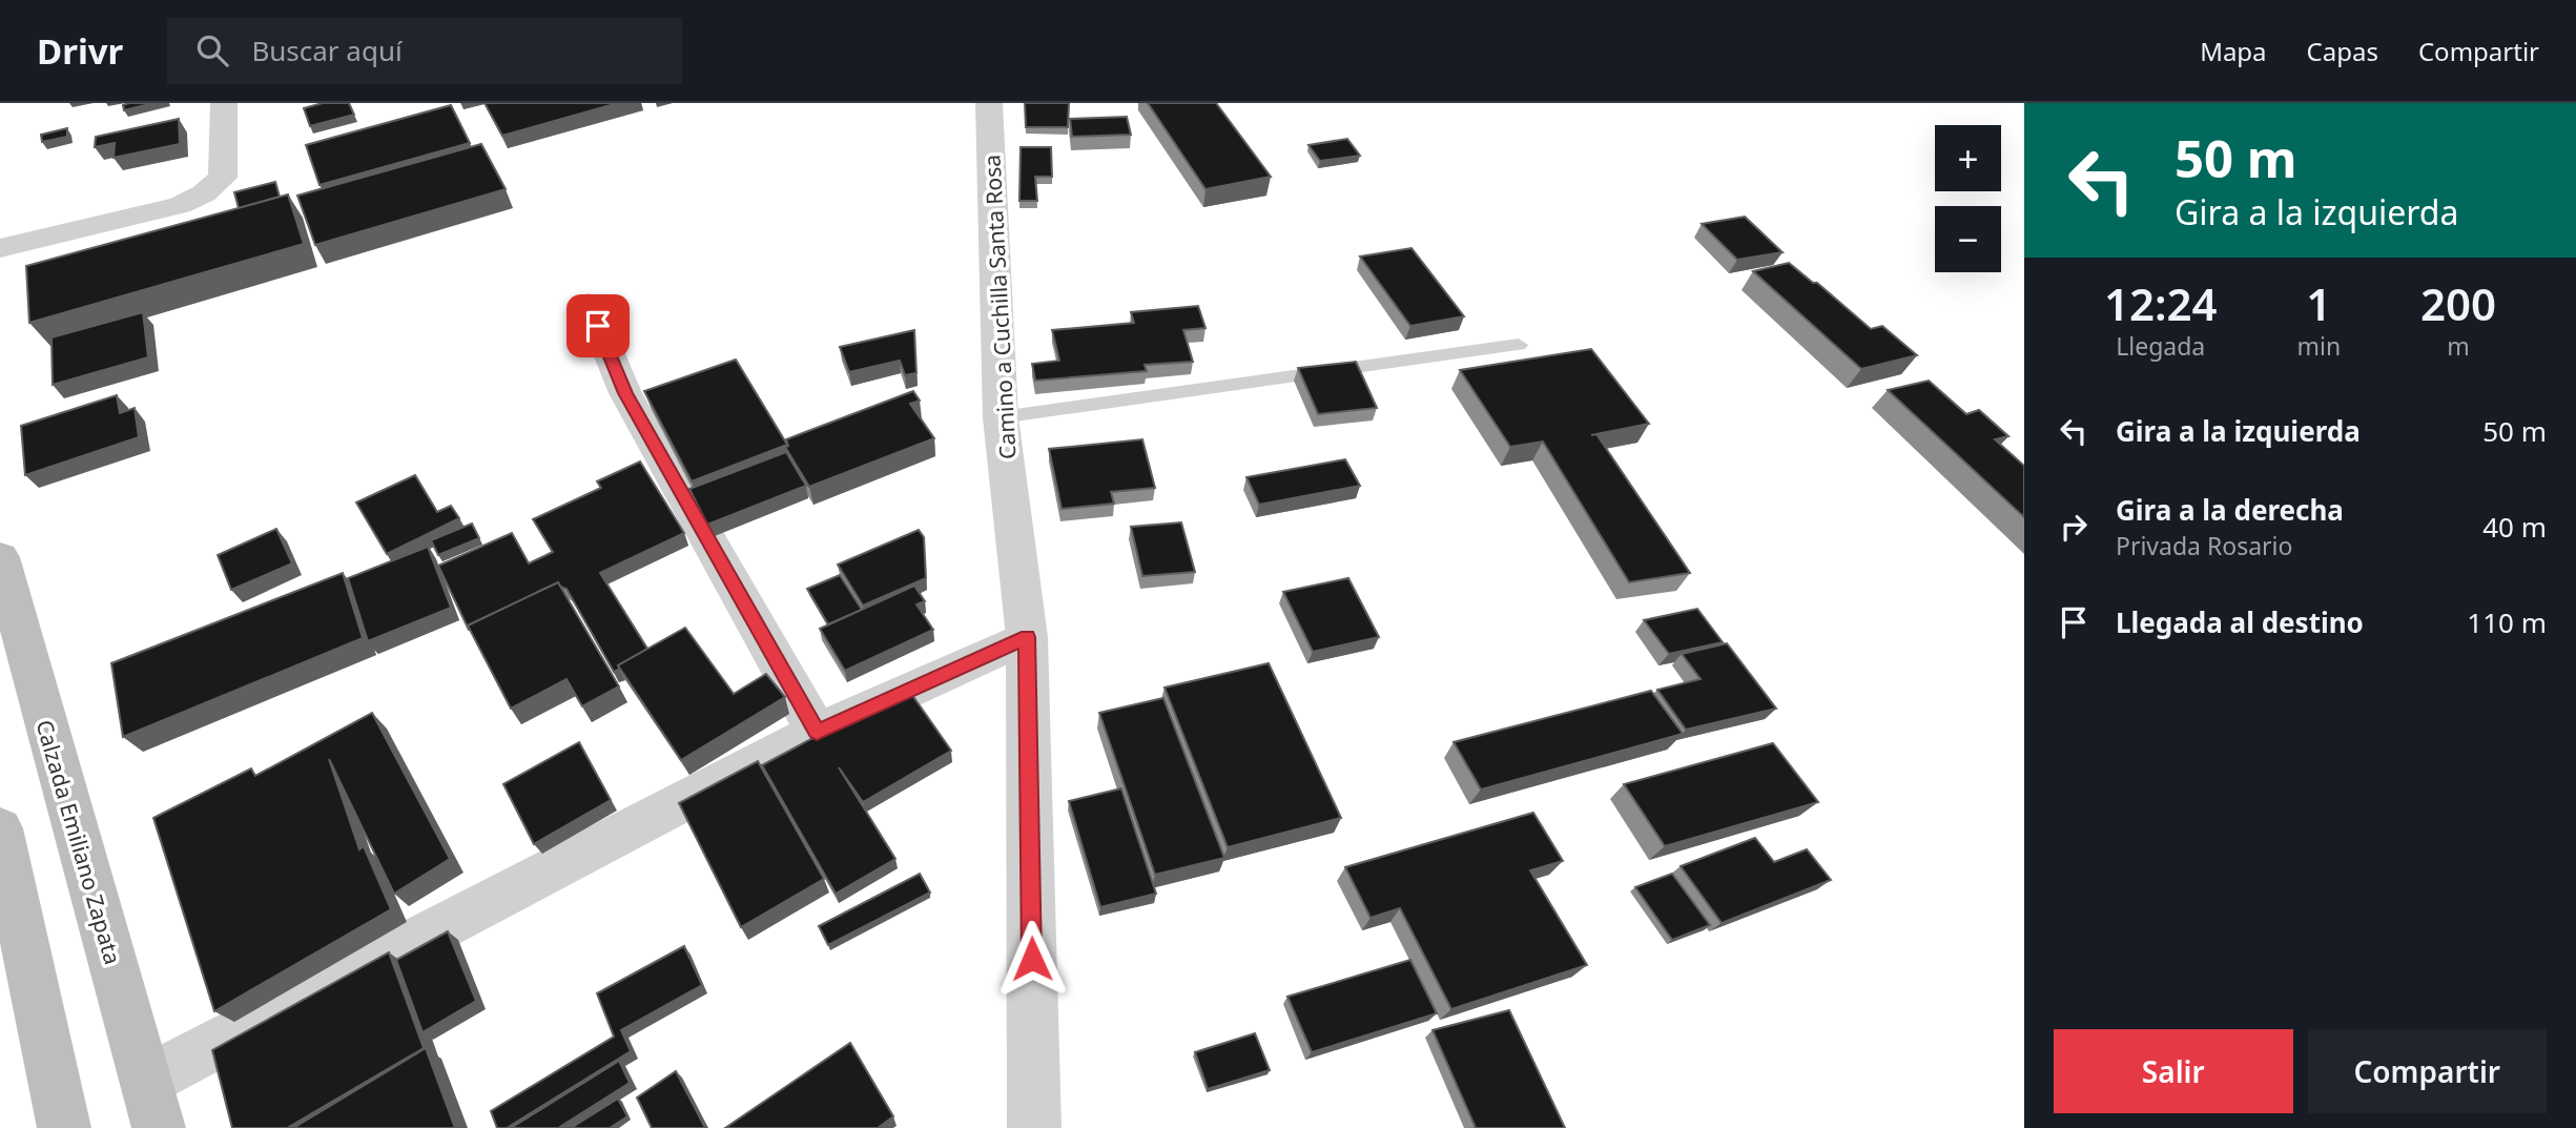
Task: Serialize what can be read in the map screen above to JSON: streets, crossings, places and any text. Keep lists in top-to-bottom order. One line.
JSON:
{"streets":{"main road":["Calzada Emiliano Zapata"],"street":["Camino a Cuchilla Santa Rosa"]},"page":{"header":"Drivr","search":"Buscar aquí","nav":["Mapa","Capas","Compartir"],"turn":["50 m","Gira a la izquierda"],"map_buttons":["+","−"],"eta":["12:24","Llegada","1","min","200","m"],"list":[{"name":"Gira a la izquierda","value":"50 m"},{"name":"Gira a la derecha","note":"Privada Rosario","value":"40 m"},{"name":"Llegada al destino","value":"110 m"}],"buttons":["Salir","Compartir"]}}
